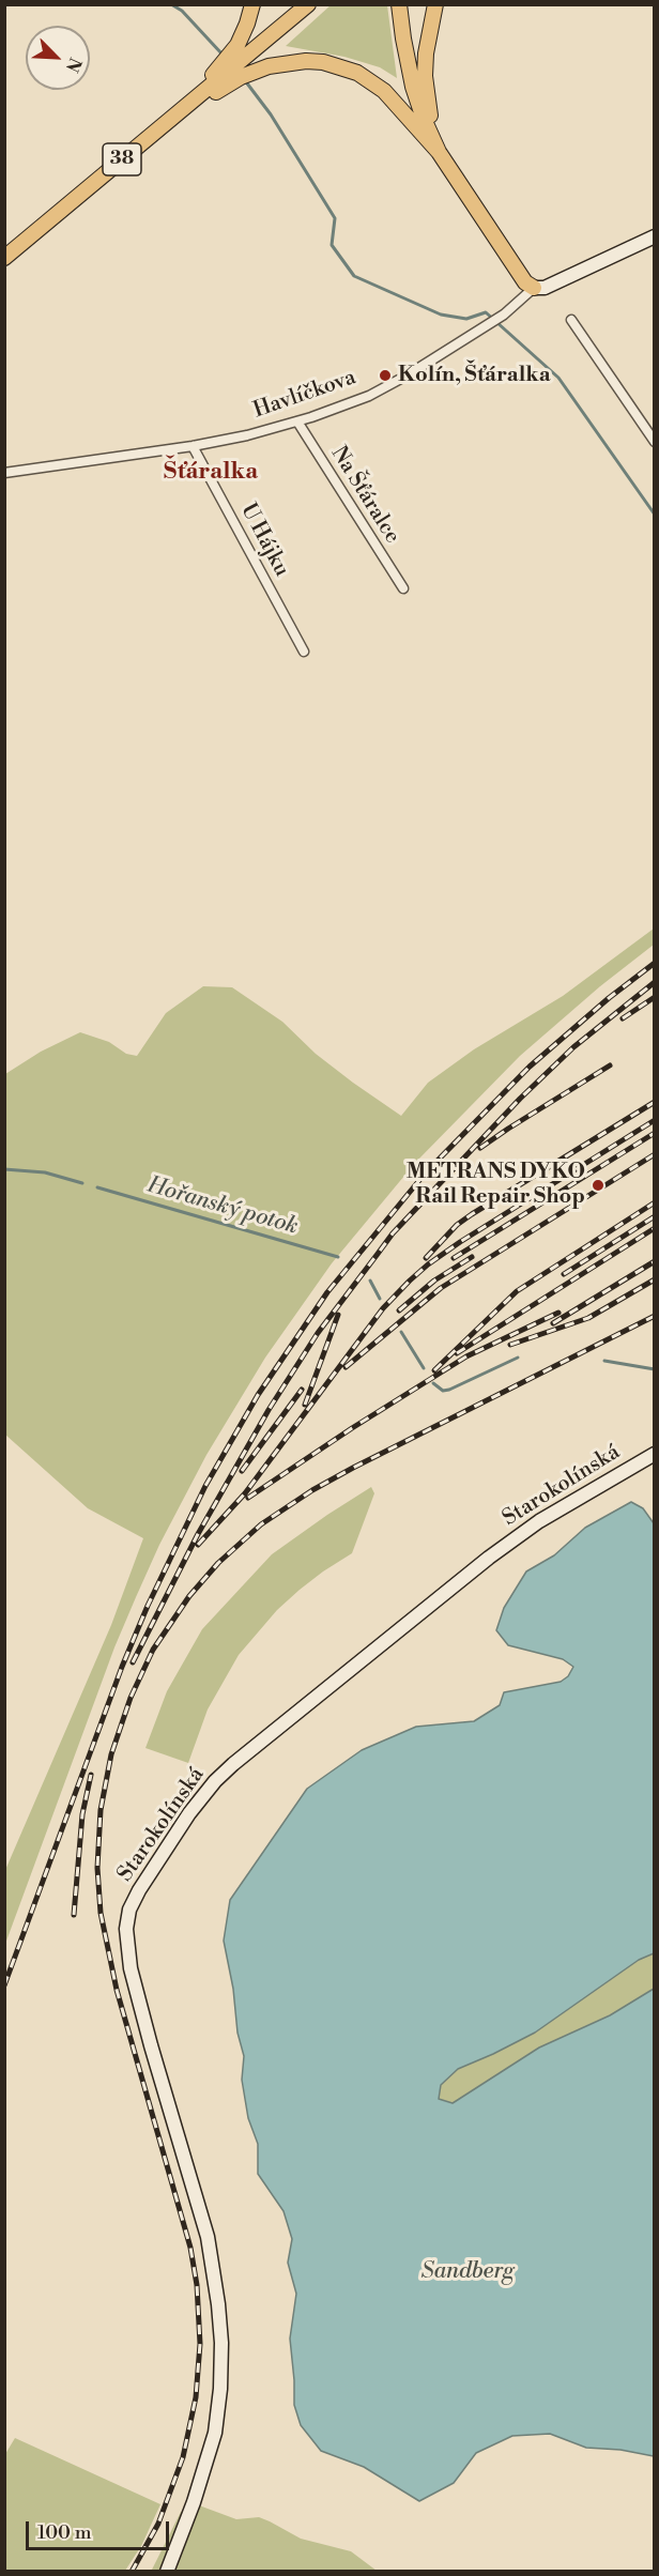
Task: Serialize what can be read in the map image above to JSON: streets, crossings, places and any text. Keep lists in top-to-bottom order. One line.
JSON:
{"streets":{"main road":["38"],"street":["Havlíčkova","Na Šťáralce","U Hájku","Starokolínská"]},"crossings":[["Havlíčkova","Na Šťáralce"],["Havlíčkova","U Hájku"]],"districts":["Šťáralka"],"water":["Hořanský potok","Sandberg"],"places":["Kolín, Šťáralka","METRANS DYKO Rail Repair Shop"],"scale_bar":"100 m","north":"bottom right"}
